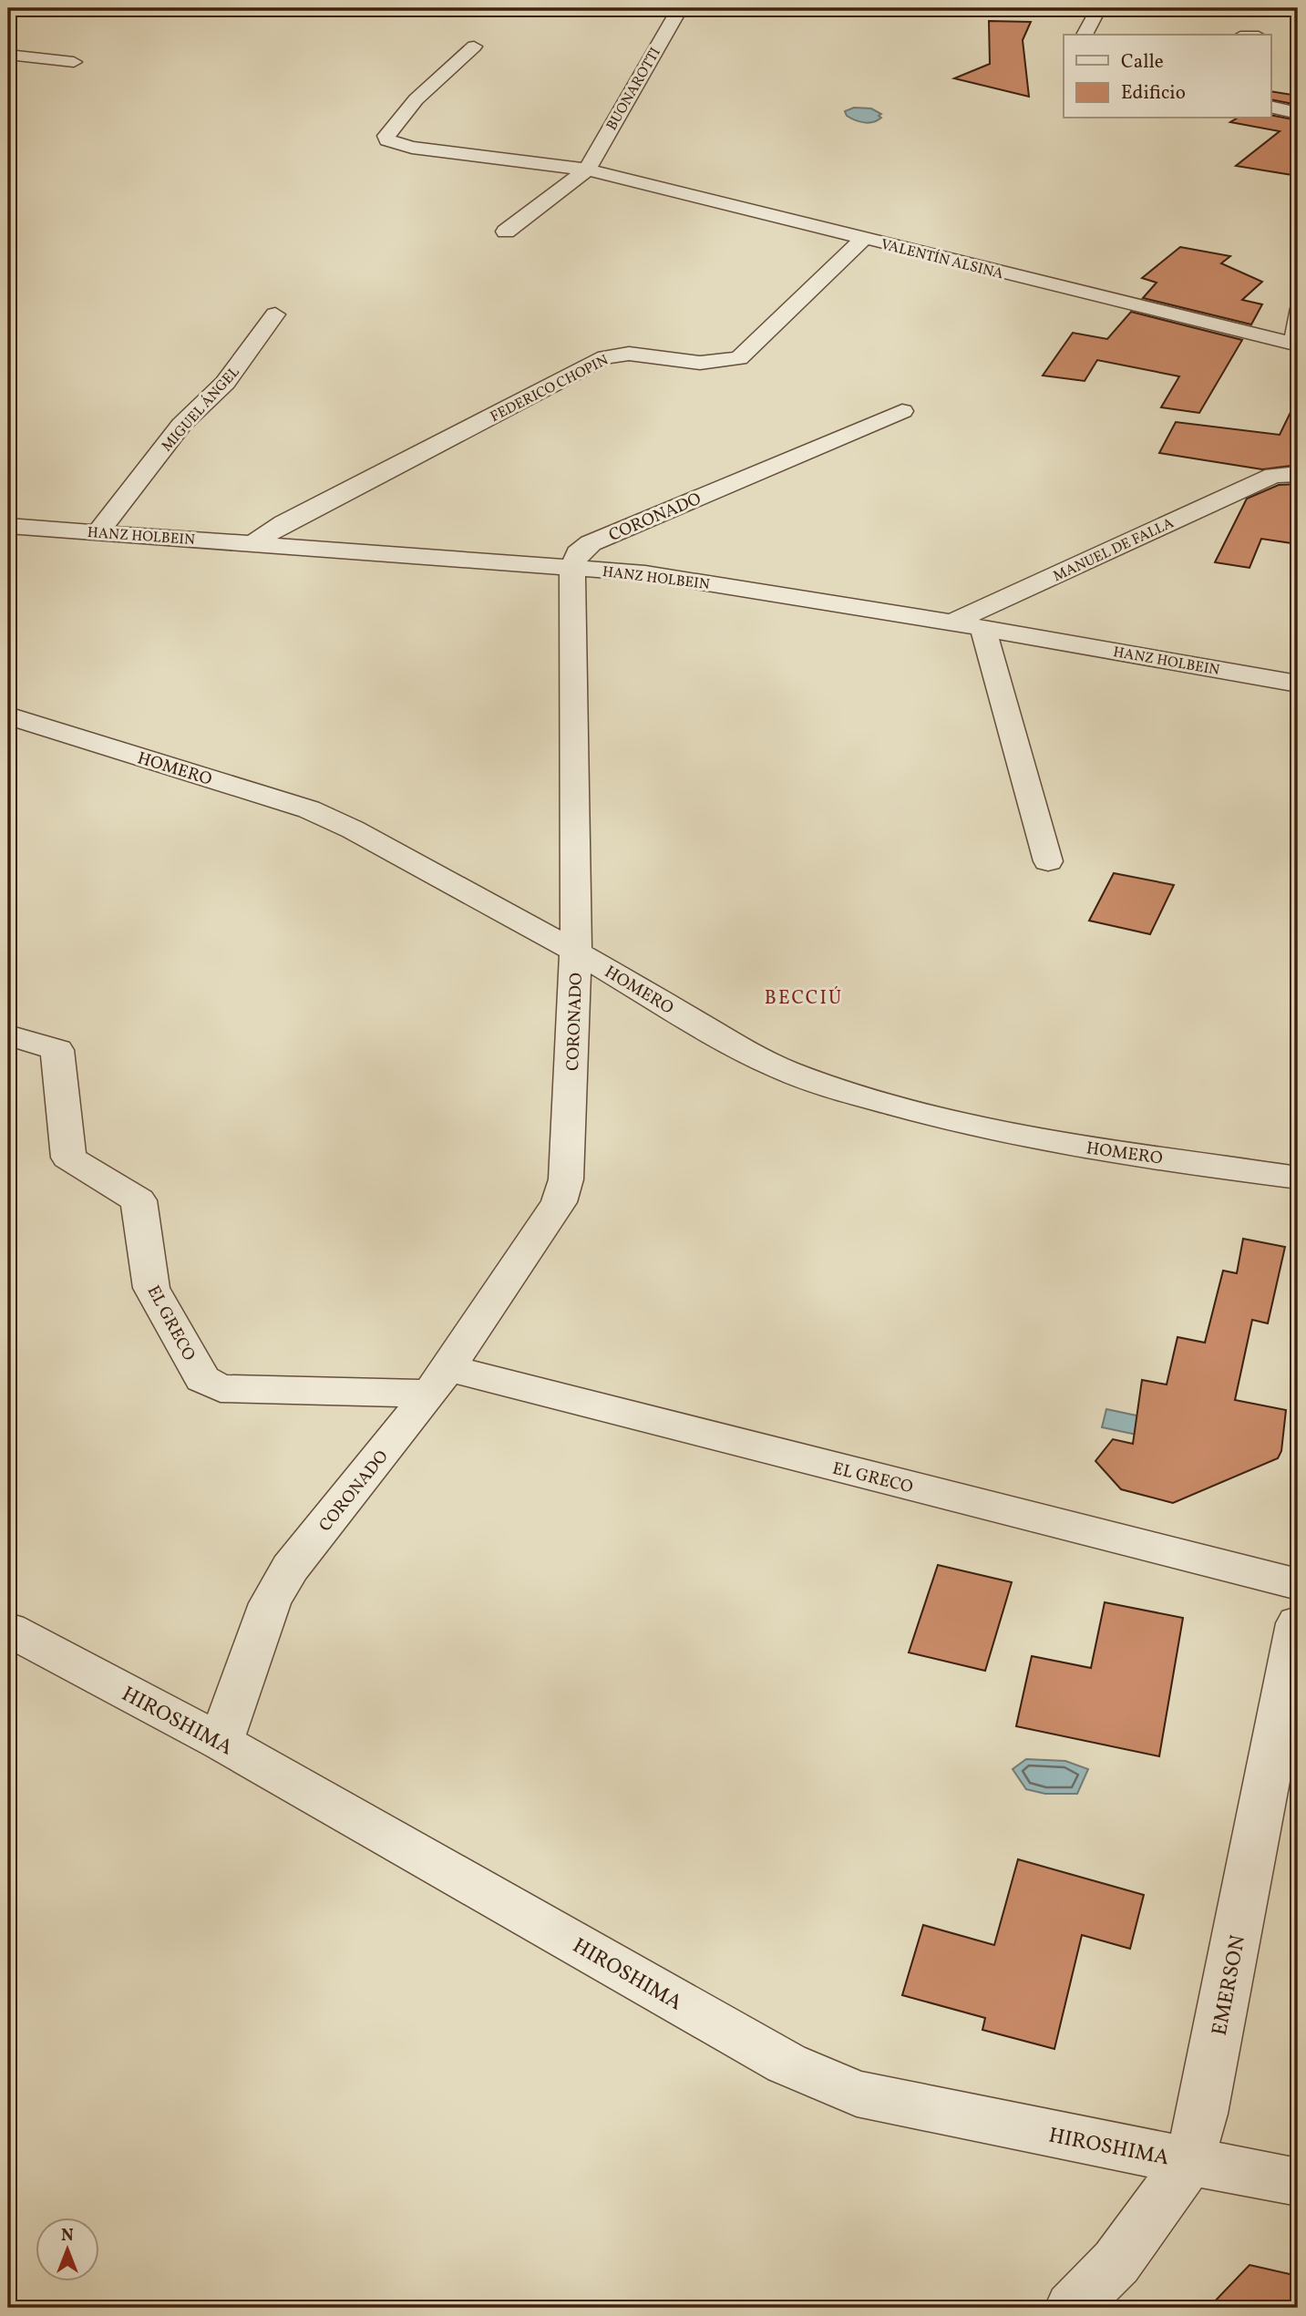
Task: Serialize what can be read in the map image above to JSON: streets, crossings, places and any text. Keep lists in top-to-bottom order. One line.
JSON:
{"streets":{"street":["BUONAROTTI","VALENTÍN ALSINA","FEDERICO CHOPIN","MIGUEL ÁNGEL","CORONADO","HANZ HOLBEIN","MANUEL DE FALLA","HOMERO","EL GRECO","HIROSHIMA","EMERSON"]},"crossings":[["BUONAROTTI","VALENTÍN ALSINA"],["VALENTÍN ALSINA","FEDERICO CHOPIN"],["FEDERICO CHOPIN","HANZ HOLBEIN"],["MIGUEL ÁNGEL","HANZ HOLBEIN"],["CORONADO","HANZ HOLBEIN"],["CORONADO","HOMERO"],["CORONADO","EL GRECO"],["CORONADO","HIROSHIMA"],["HANZ HOLBEIN","MANUEL DE FALLA"],["HIROSHIMA","EMERSON"]],"districts":["BECCIÚ"],"legend":["Calle","Edificio"],"north":"top"}
